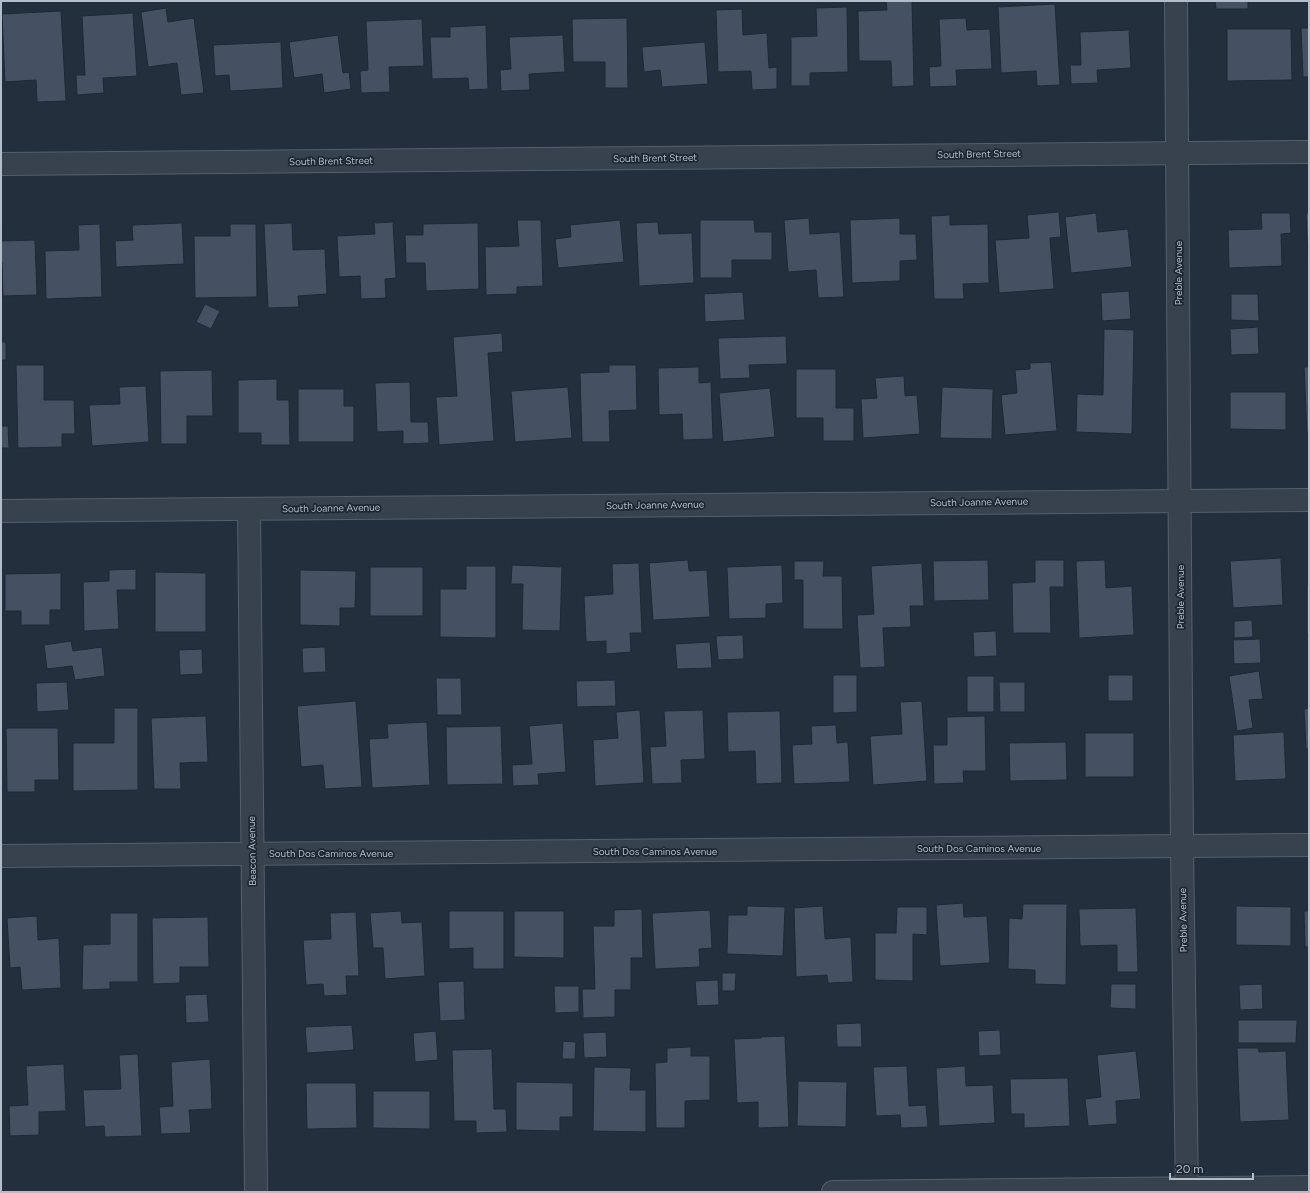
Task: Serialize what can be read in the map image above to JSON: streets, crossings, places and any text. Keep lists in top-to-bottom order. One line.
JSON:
{"streets":{"street":["South Brent Street","Preble Avenue","South Joanne Avenue","South Dos Caminos Avenue","Beacon Avenue"]},"crossings":[["South Brent Street","Preble Avenue"],["Preble Avenue","South Joanne Avenue"],["Preble Avenue","South Dos Caminos Avenue"],["South Joanne Avenue","Beacon Avenue"],["South Dos Caminos Avenue","Beacon Avenue"]],"scale_bar":"20 m"}
